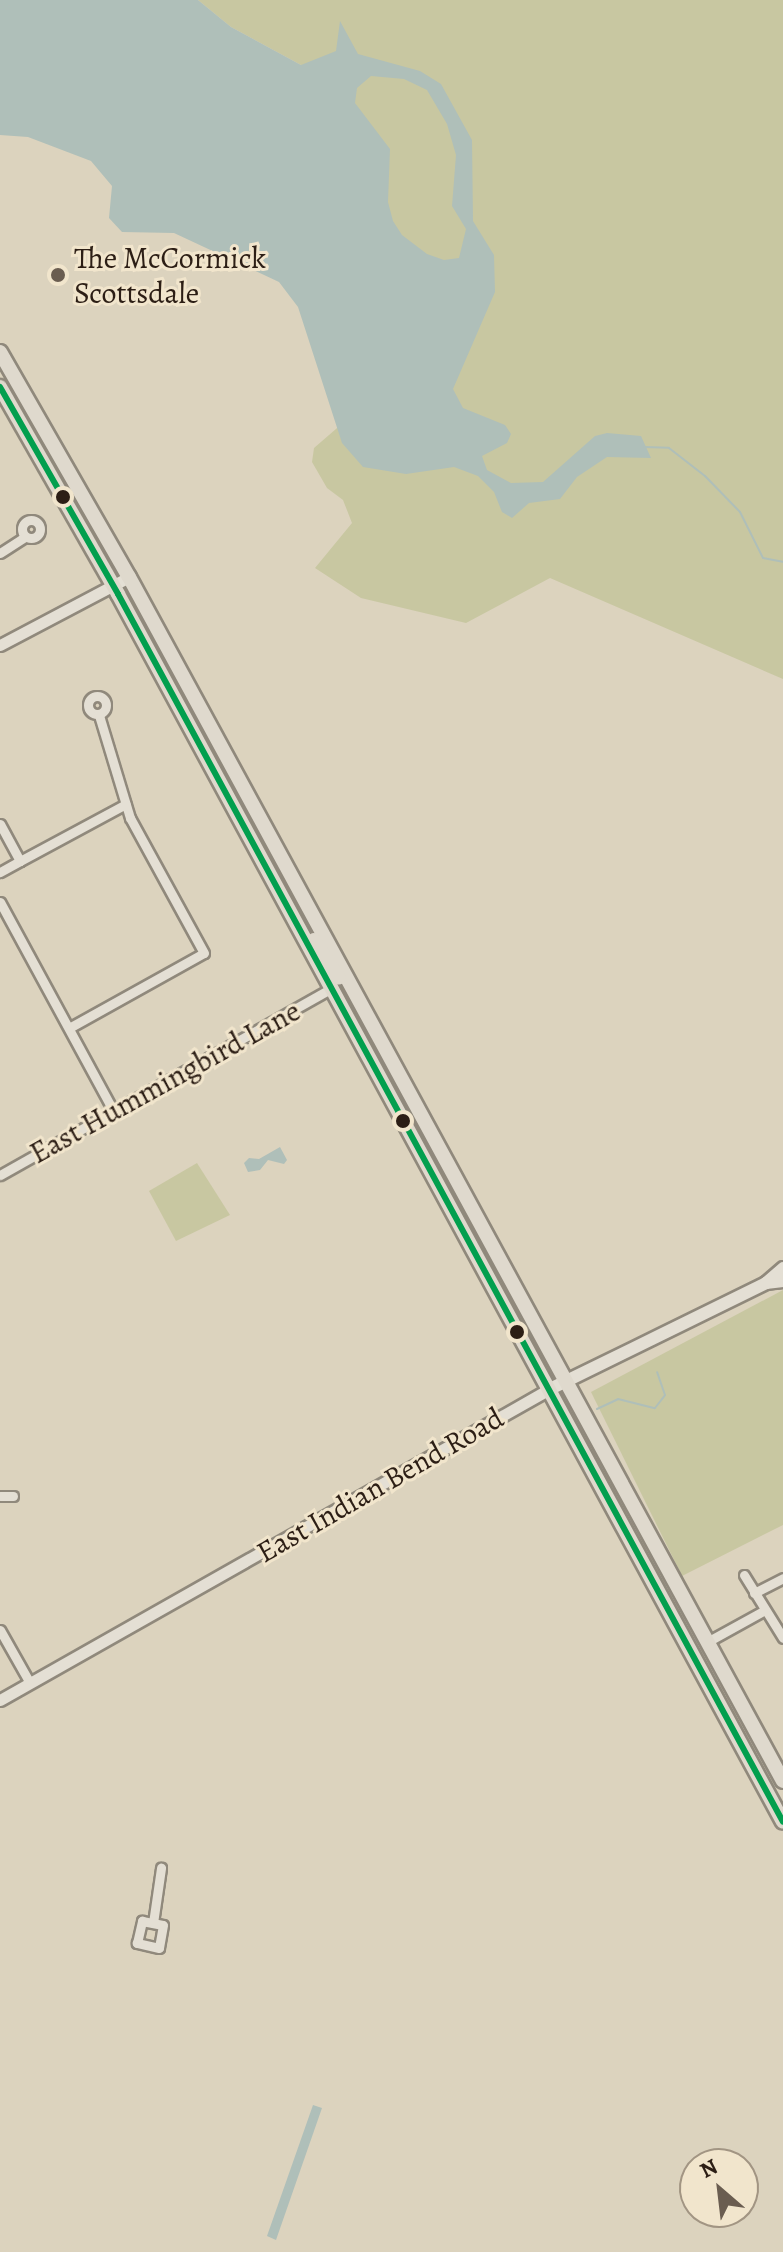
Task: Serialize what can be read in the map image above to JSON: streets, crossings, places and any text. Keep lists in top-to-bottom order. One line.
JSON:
{"streets":{"main road":["East Indian Bend Road"],"street":["East Hummingbird Lane"]},"places":["The McCormick Scottsdale"],"north":"top left"}
